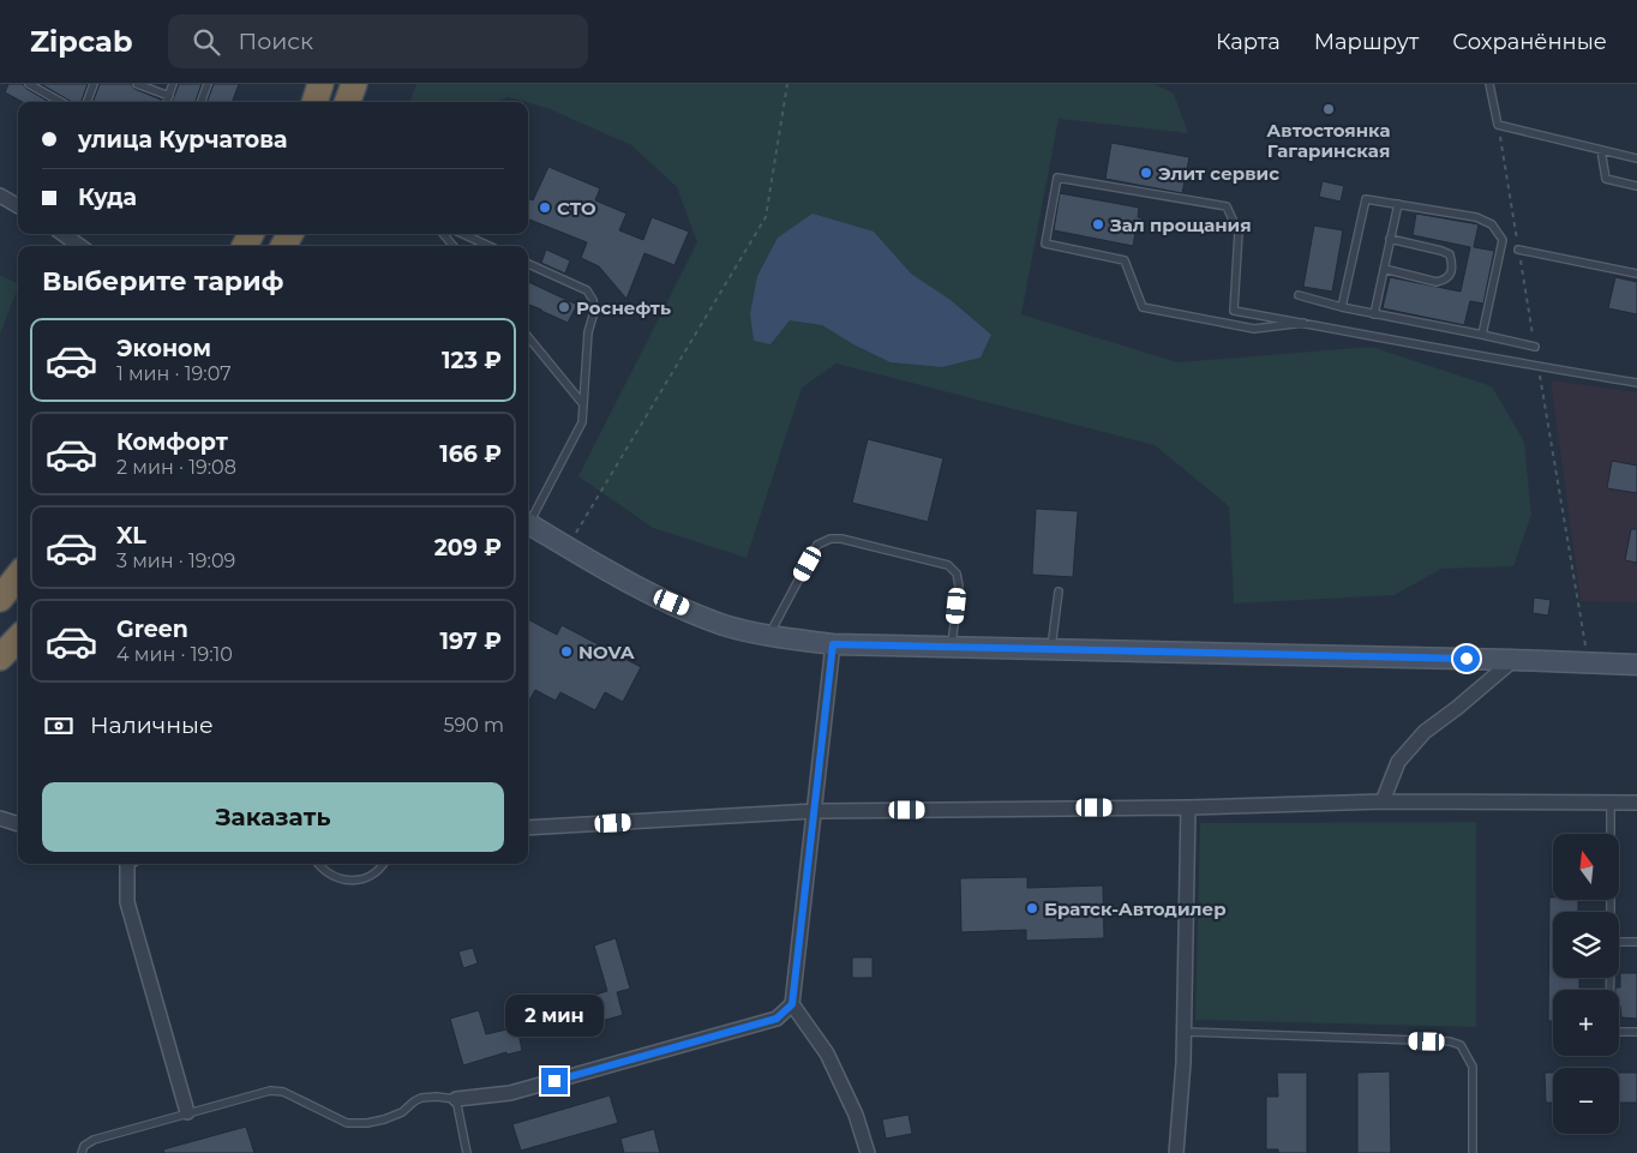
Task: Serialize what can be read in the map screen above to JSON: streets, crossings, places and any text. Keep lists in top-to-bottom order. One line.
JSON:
{"places":["Автостоянка Гагаринская","Элит сервис","СТО","Зал прощания","Роснефть","NOVA","Братск-Автодилер"],"north":"top","page":{"header":"Zipcab","search":"Поиск","nav":["Карта","Маршрут","Сохранённые"],"banner":["улица Курчатова","Куда"],"heading":"Выберите тариф","list":[{"name":"Эконом","note":"1 мин · 19:07","value":"123 ₽"},{"name":"Комфорт","note":"2 мин · 19:08","value":"166 ₽"},{"name":"XL","note":"3 мин · 19:09","value":"209 ₽"},{"name":"Green","note":"4 мин · 19:10","value":"197 ₽"}],"pay":["Наличные","590 m"],"buttons":"Заказать","map_buttons":["+","−"],"bubble":"2 мин"}}
